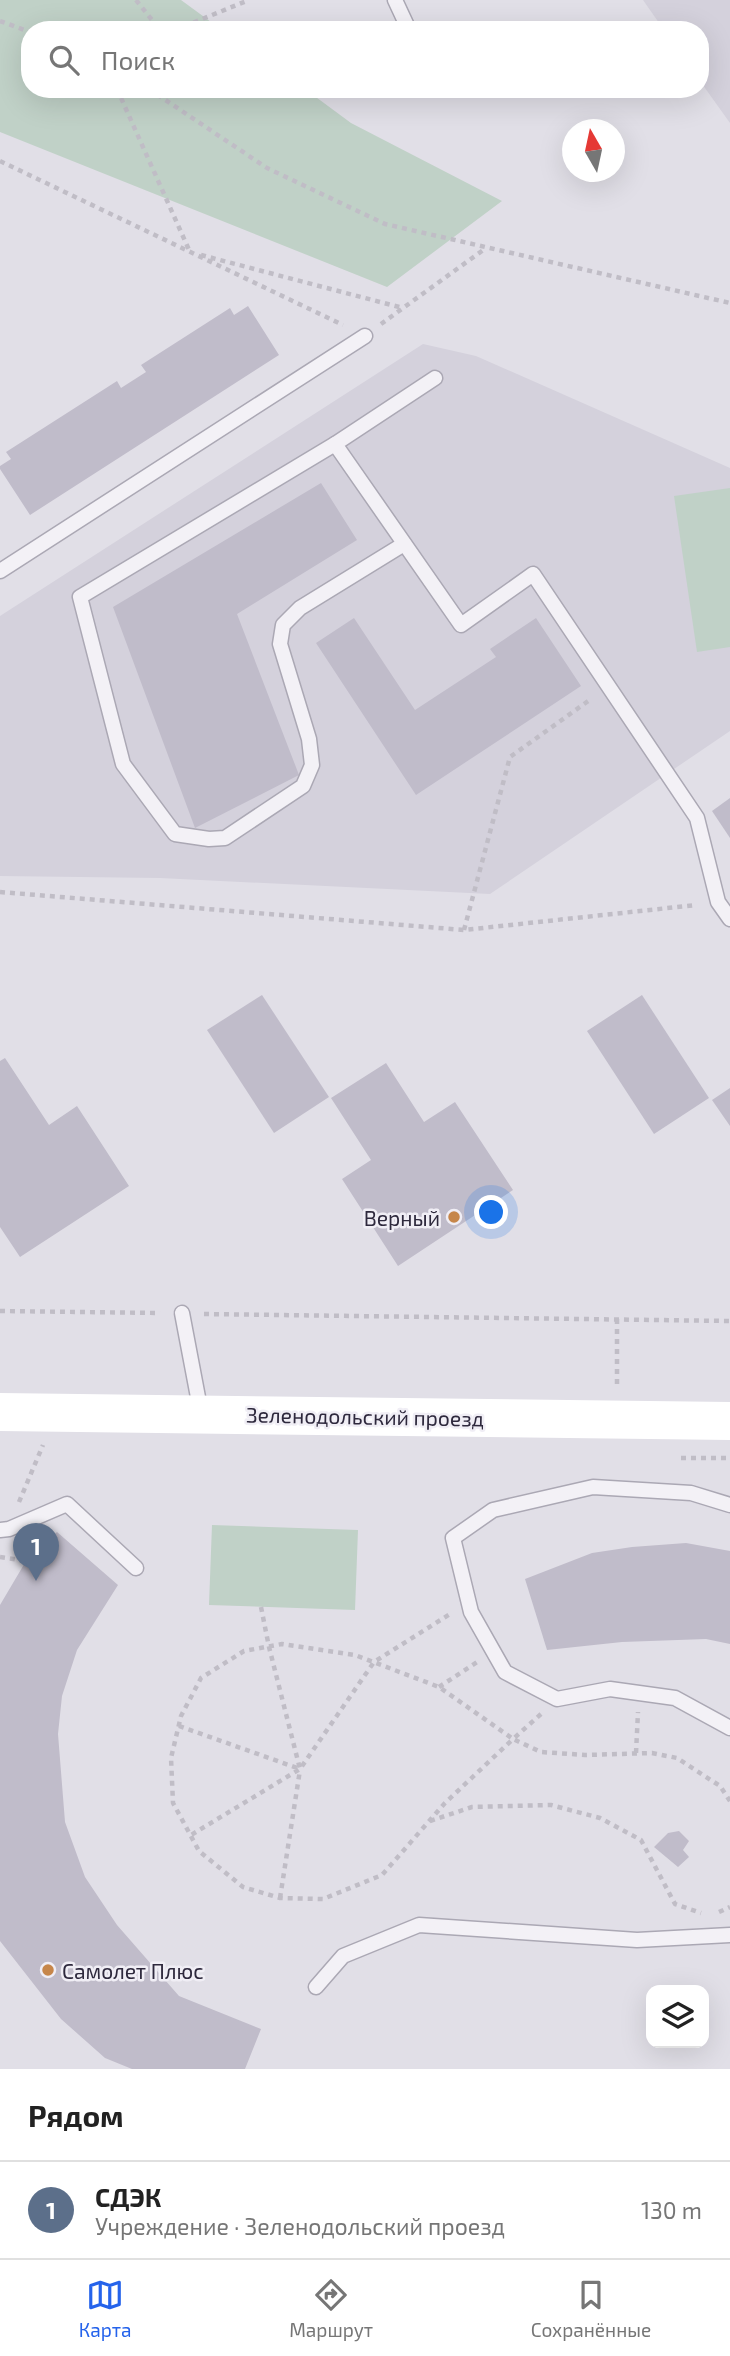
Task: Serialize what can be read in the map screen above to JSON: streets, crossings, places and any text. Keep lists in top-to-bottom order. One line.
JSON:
{"streets":{"street":["Зеленодольский проезд"]},"places":["Верный","Самолет Плюс"],"north":"top","page":{"search":"Поиск","pins":"1","heading":"Рядом","list":[{"mark":"1","name":"СДЭК","note":"Учреждение · Зеленодольский проезд","value":"130 m"}],"nav":["Карта","Маршрут","Сохранённые"]}}
